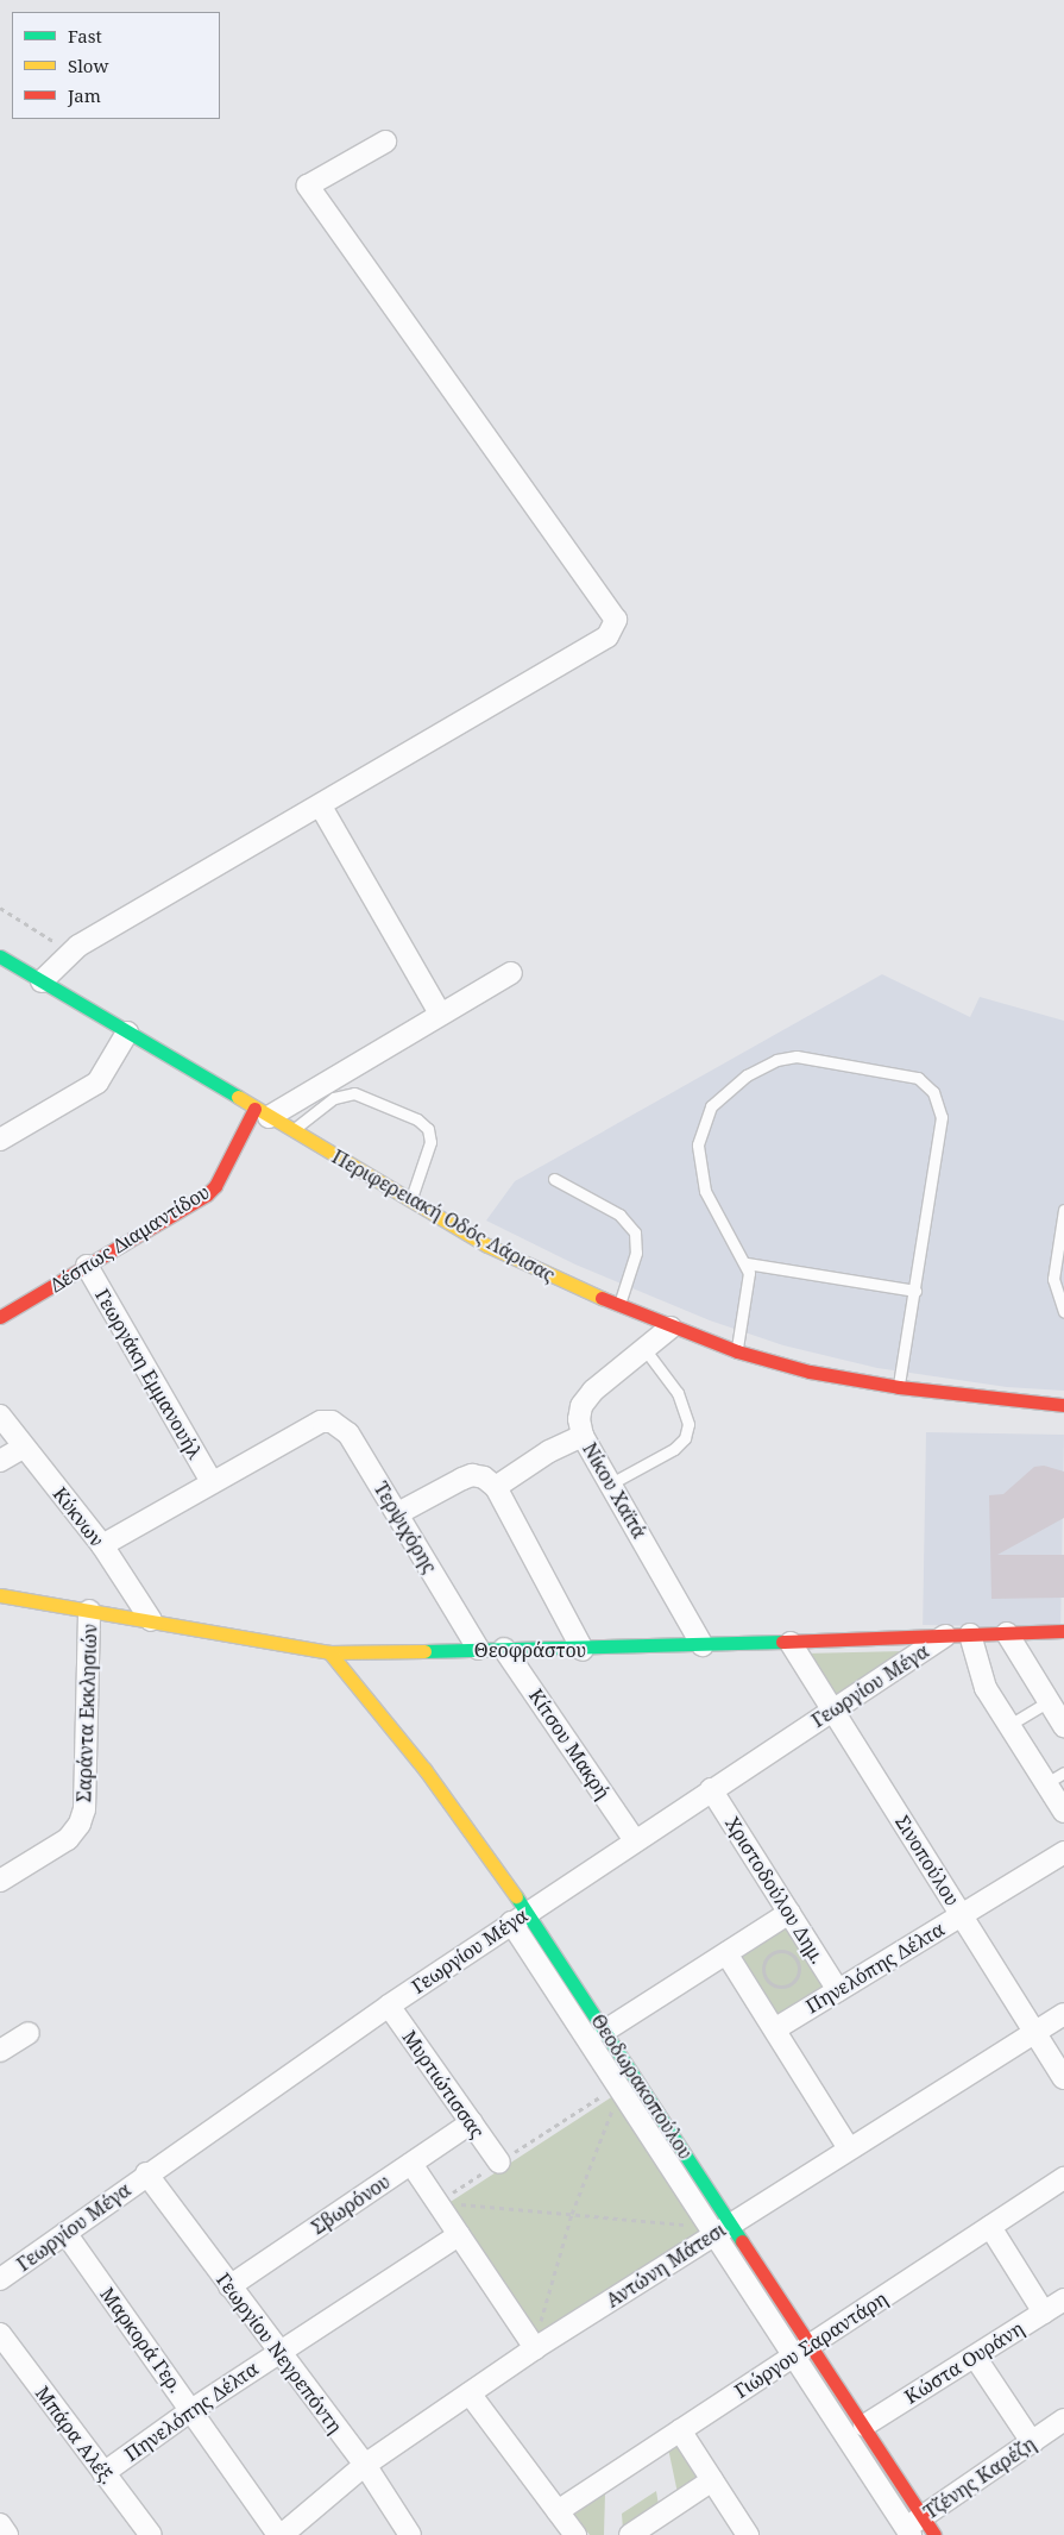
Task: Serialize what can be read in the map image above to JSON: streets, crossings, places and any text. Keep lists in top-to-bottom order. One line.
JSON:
{"streets":{"main road":["Περιφερειακή Οδός Λάρισας","Δέσπως Διαμαντίδου","Θεοφράστου","Θεοδωρακοπούλου"],"street":["Γεωργάκη Εμμανουήλ","Νίκου Χαϊτά","Κύκνων","Τερψιχόρης","Γεωργίου Μέγα","Σαράντα Εκκλησιών","Κίτσου Μακρή","Σινοπούλου","Χριστοδούλου Δημ.","Πηνελόπης Δέλτα","Μυρτιώτισσας","Σβωρόνου","Αντώνη Μάτεσι","Μαρκορά Γερ.","Γιώργου Σαραντάρη","Γεωργίου Νεγρεπόντη","Κώστα Ουράνη","Μπάρα Αλέξ.","Τζένης Καρέζη"]},"crossings":[["Περιφερειακή Οδός Λάρισας","Δέσπως Διαμαντίδου"],["Περιφερειακή Οδός Λάρισας","Νίκου Χαϊτά"],["Δέσπως Διαμαντίδου","Γεωργάκη Εμμανουήλ"],["Γεωργάκη Εμμανουήλ","Τερψιχόρης"],["Νίκου Χαϊτά","Θεοφράστου"],["Κύκνων","Θεοφράστου"],["Τερψιχόρης","Θεοφράστου"],["Θεοφράστου","Γεωργίου Μέγα"],["Θεοφράστου","Σαράντα Εκκλησιών"],["Θεοφράστου","Κίτσου Μακρή"],["Θεοφράστου","Σινοπούλου"],["Θεοφράστου","Θεοδωρακοπούλου"],["Γεωργίου Μέγα","Κίτσου Μακρή"],["Γεωργίου Μέγα","Σινοπούλου"],["Γεωργίου Μέγα","Χριστοδούλου Δημ."],["Γεωργίου Μέγα","Μυρτιώτισσας"],["Γεωργίου Μέγα","Θεοδωρακοπούλου"],["Γεωργίου Μέγα","Μαρκορά Γερ."],["Γεωργίου Μέγα","Γεωργίου Νεγρεπόντη"],["Σινοπούλου","Πηνελόπης Δέλτα"],["Σινοπούλου","Αντώνη Μάτεσι"],["Χριστοδούλου Δημ.","Πηνελόπης Δέλτα"],["Πηνελόπης Δέλτα","Μαρκορά Γερ."],["Πηνελόπης Δέλτα","Γεωργίου Νεγρεπόντη"],["Πηνελόπης Δέλτα","Μπάρα Αλέξ."],["Μυρτιώτισσας","Σβωρόνου"],["Θεοδωρακοπούλου","Αντώνη Μάτεσι"],["Σβωρόνου","Γεωργίου Νεγρεπόντη"],["Αντώνη Μάτεσι","Μαρκορά Γερ."],["Αντώνη Μάτεσι","Γεωργίου Νεγρεπόντη"]],"legend":["Fast","Slow","Jam"]}
